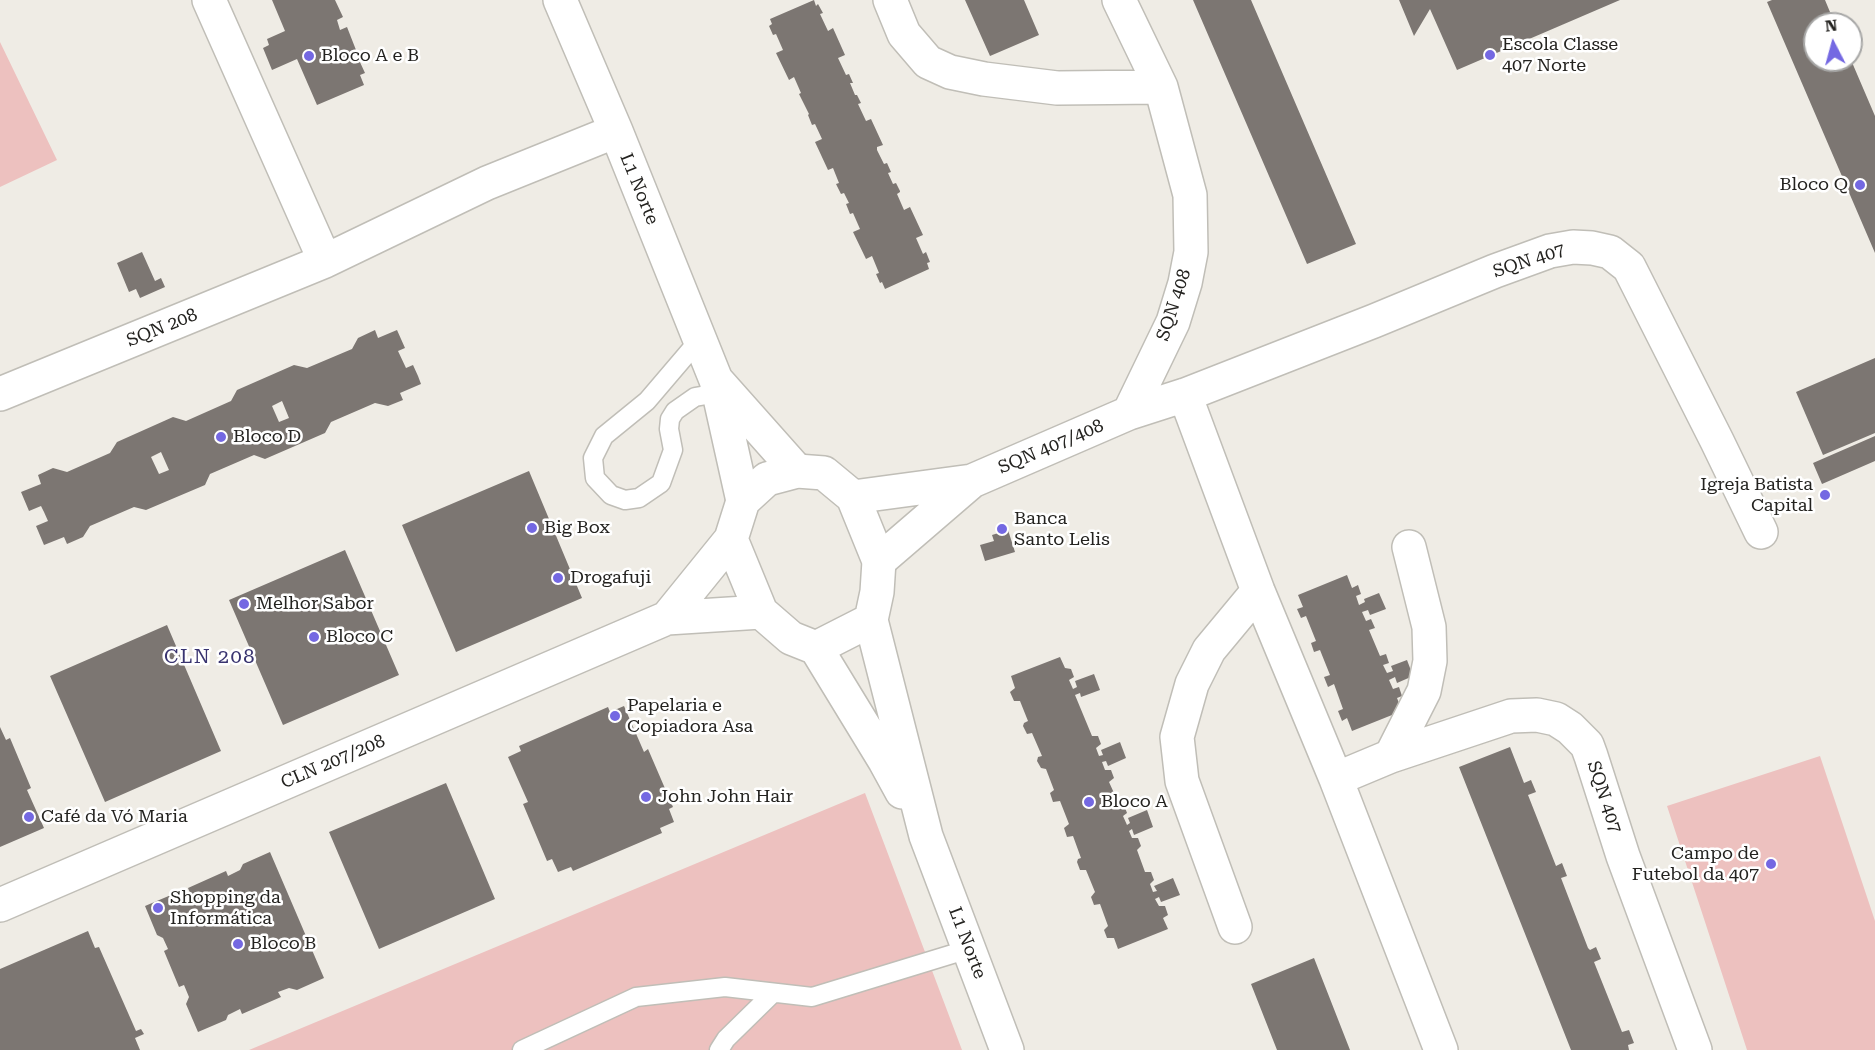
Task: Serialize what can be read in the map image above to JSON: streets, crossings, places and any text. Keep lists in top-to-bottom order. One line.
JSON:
{"streets":{"street":["L1 Norte","SQN 407","SQN 408","SQN 208","SQN 407/408","CLN 207/208"]},"crossings":[["L1 Norte","SQN 208"],["L1 Norte","SQN 407/408"],["L1 Norte","CLN 207/208"],["SQN 407","SQN 408"],["SQN 407","SQN 407/408"],["SQN 408","SQN 407/408"],["SQN 407/408","CLN 207/208"]],"districts":["CLN 208"],"places":["Escola Classe 407 Norte","Bloco A e B","Bloco Q","Bloco D","Igreja Batista Capital","Big Box","Banca Santo Lelis","Drogafuji","Melhor Sabor","Bloco C","Papelaria e Copiadora Asa","John John Hair","Bloco A","Café da Vó Maria","Campo de Futebol da 407","Shopping da Informática","Bloco B"],"north":"top"}
